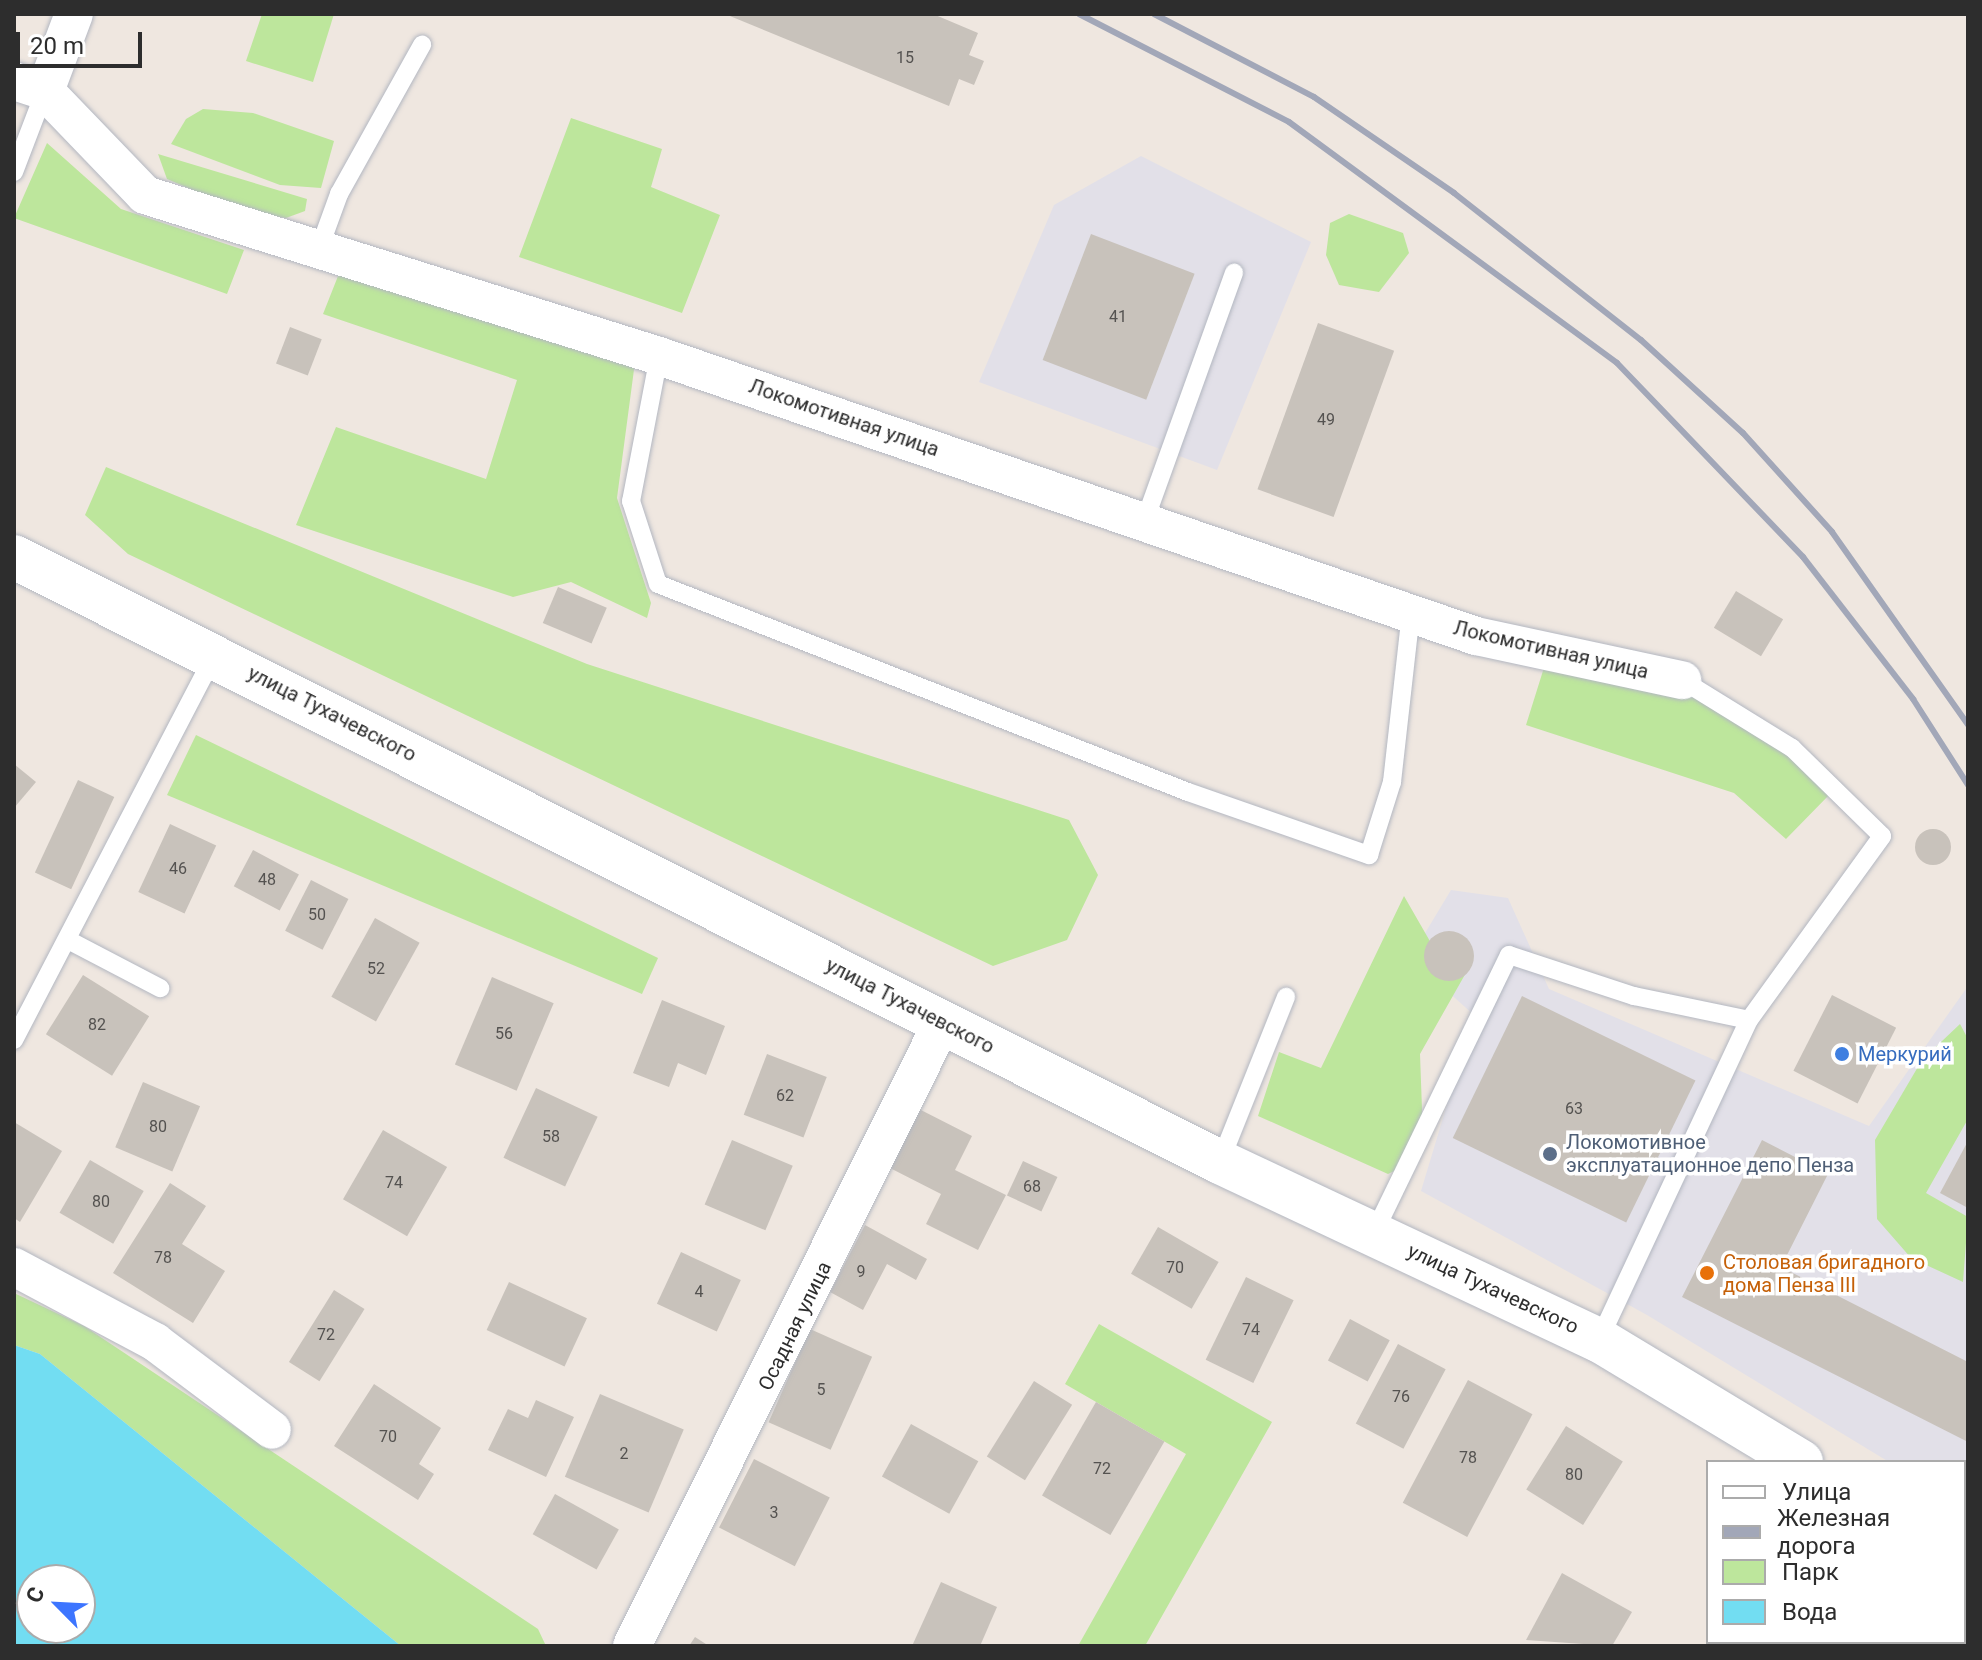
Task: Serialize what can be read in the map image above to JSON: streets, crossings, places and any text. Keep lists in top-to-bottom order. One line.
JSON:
{"streets":{"main road":["улица Тухачевского"],"street":["Локомотивная улица","Осадная улица"]},"crossings":[["улица Тухачевского","Осадная улица"]],"places":["Меркурий","Локомотивное эксплуатационное депо Пенза","Столовая бригадного дома Пенза III"],"house_numbers":["15","41","49","46","48","50","52","82","56","62","63","80","58","74","68","80","78","70","9","4","74","72","5","76","70","2","78","72","80","3"],"legend":["Улица","Железная дорога","Парк","Вода"],"scale_bar":"20 m","north":"top left"}
